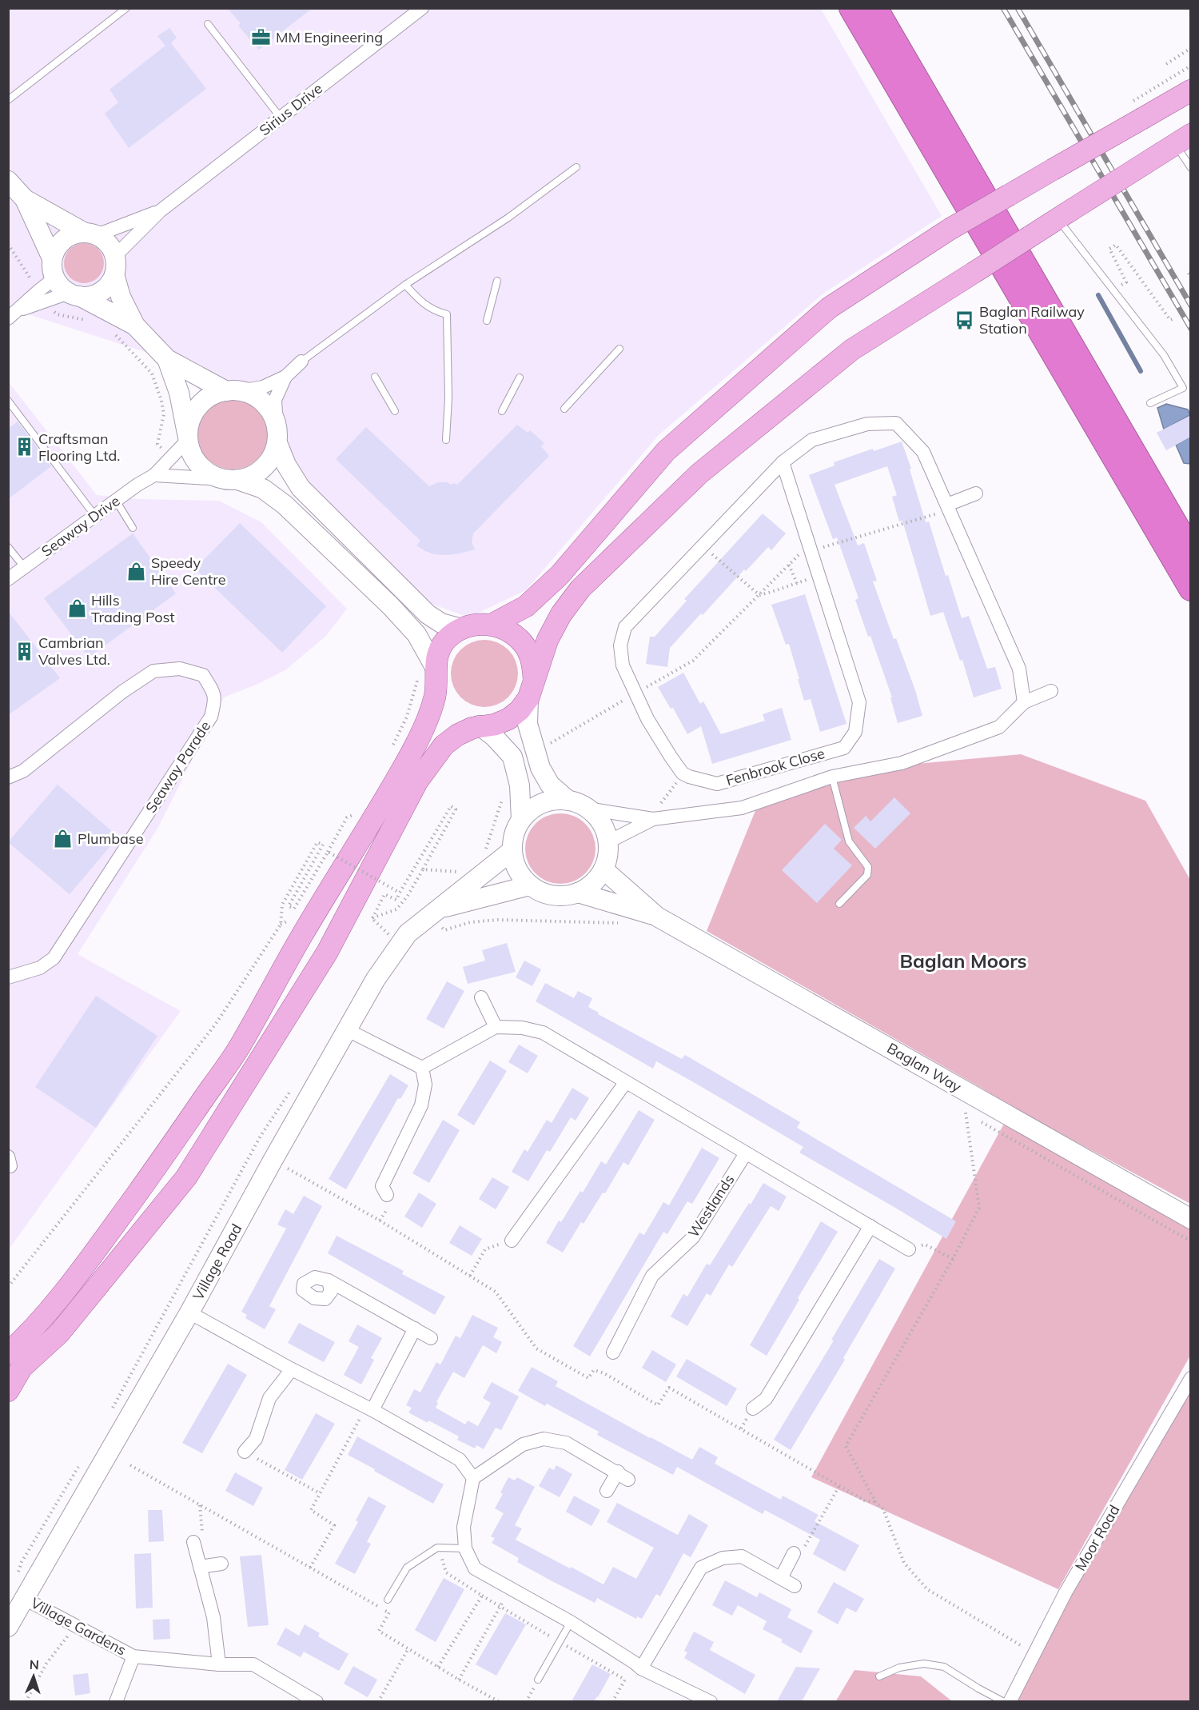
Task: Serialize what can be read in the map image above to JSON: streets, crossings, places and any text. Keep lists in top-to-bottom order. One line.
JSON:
{"streets":{"street":["Sirius Drive","Seaway Drive","Seaway Parade","Fenbrook Close","Baglan Way","Westlands","Village Road","Moor Road","Village Gardens"]},"crossings":[["Fenbrook Close","Baglan Way"],["Fenbrook Close","Village Road"],["Baglan Way","Village Road"],["Village Road","Village Gardens"]],"districts":["Baglan Moors"],"places":{"office":["MM Engineering"],"bus stop":["Baglan Railway Station"],"building":["Craftsman Flooring Ltd.","Cambrian Valves Ltd."],"shop":["Speedy Hire Centre","Hills Trading Post","Plumbase"]},"north":"top"}
